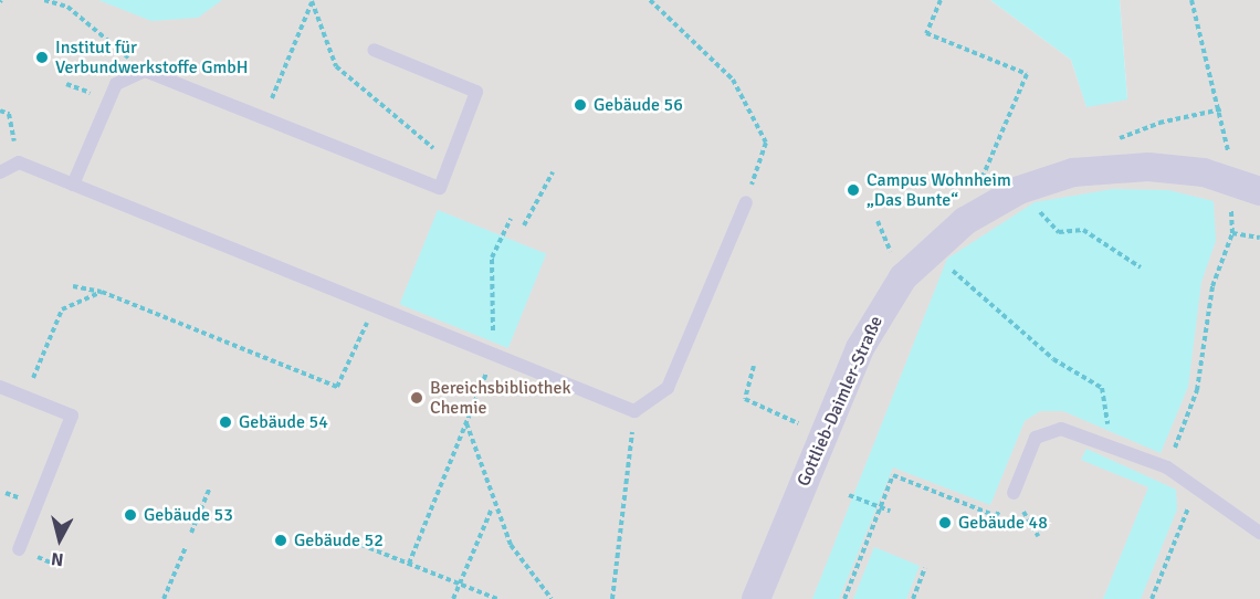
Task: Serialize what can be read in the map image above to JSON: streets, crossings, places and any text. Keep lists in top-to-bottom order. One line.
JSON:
{"streets":{"street":["Gottlieb-Daimler-Straße"]},"places":["Institut für Verbundwerkstoffe GmbH","Gebäude 56","Campus Wohnheim „Das Bunte“","Bereichsbibliothek Chemie","Gebäude 54","Gebäude 53","Gebäude 48","Gebäude 52"],"north":"bottom"}
